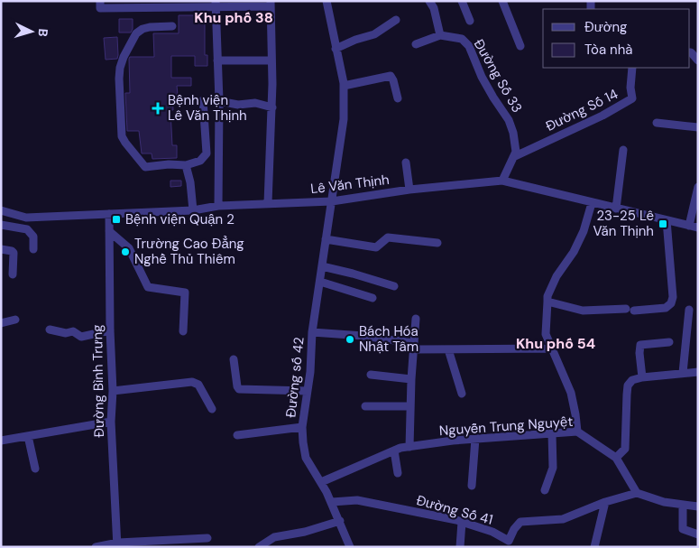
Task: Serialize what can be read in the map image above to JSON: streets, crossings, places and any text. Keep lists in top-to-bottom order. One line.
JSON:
{"streets":{"street":["Đường Số 33","Đường Số 14","Lê Văn Thịnh","Đường số 42","Đường Bình Trưng","Nguyễn Trung Nguyệt","Đường Số 41"]},"crossings":[["Đường Số 33","Đường Số 14"],["Đường Số 33","Lê Văn Thịnh"],["Lê Văn Thịnh","Đường số 42"],["Lê Văn Thịnh","Đường Bình Trưng"],["Đường số 42","Nguyễn Trung Nguyệt"],["Đường số 42","Đường Số 41"],["Nguyễn Trung Nguyệt","Đường Số 41"]],"districts":["Khu phố 38","Khu phố 54"],"places":{"health":["Bệnh viện Lê Văn Thịnh"],"transit":["Bệnh viện Quận 2","23-25 Lê Văn Thịnh"],"other":["Trường Cao Đẳng Nghề Thủ Thiêm","Bách Hóa Nhật Tâm"]},"legend":["Đường","Tòa nhà"],"north":"right"}
